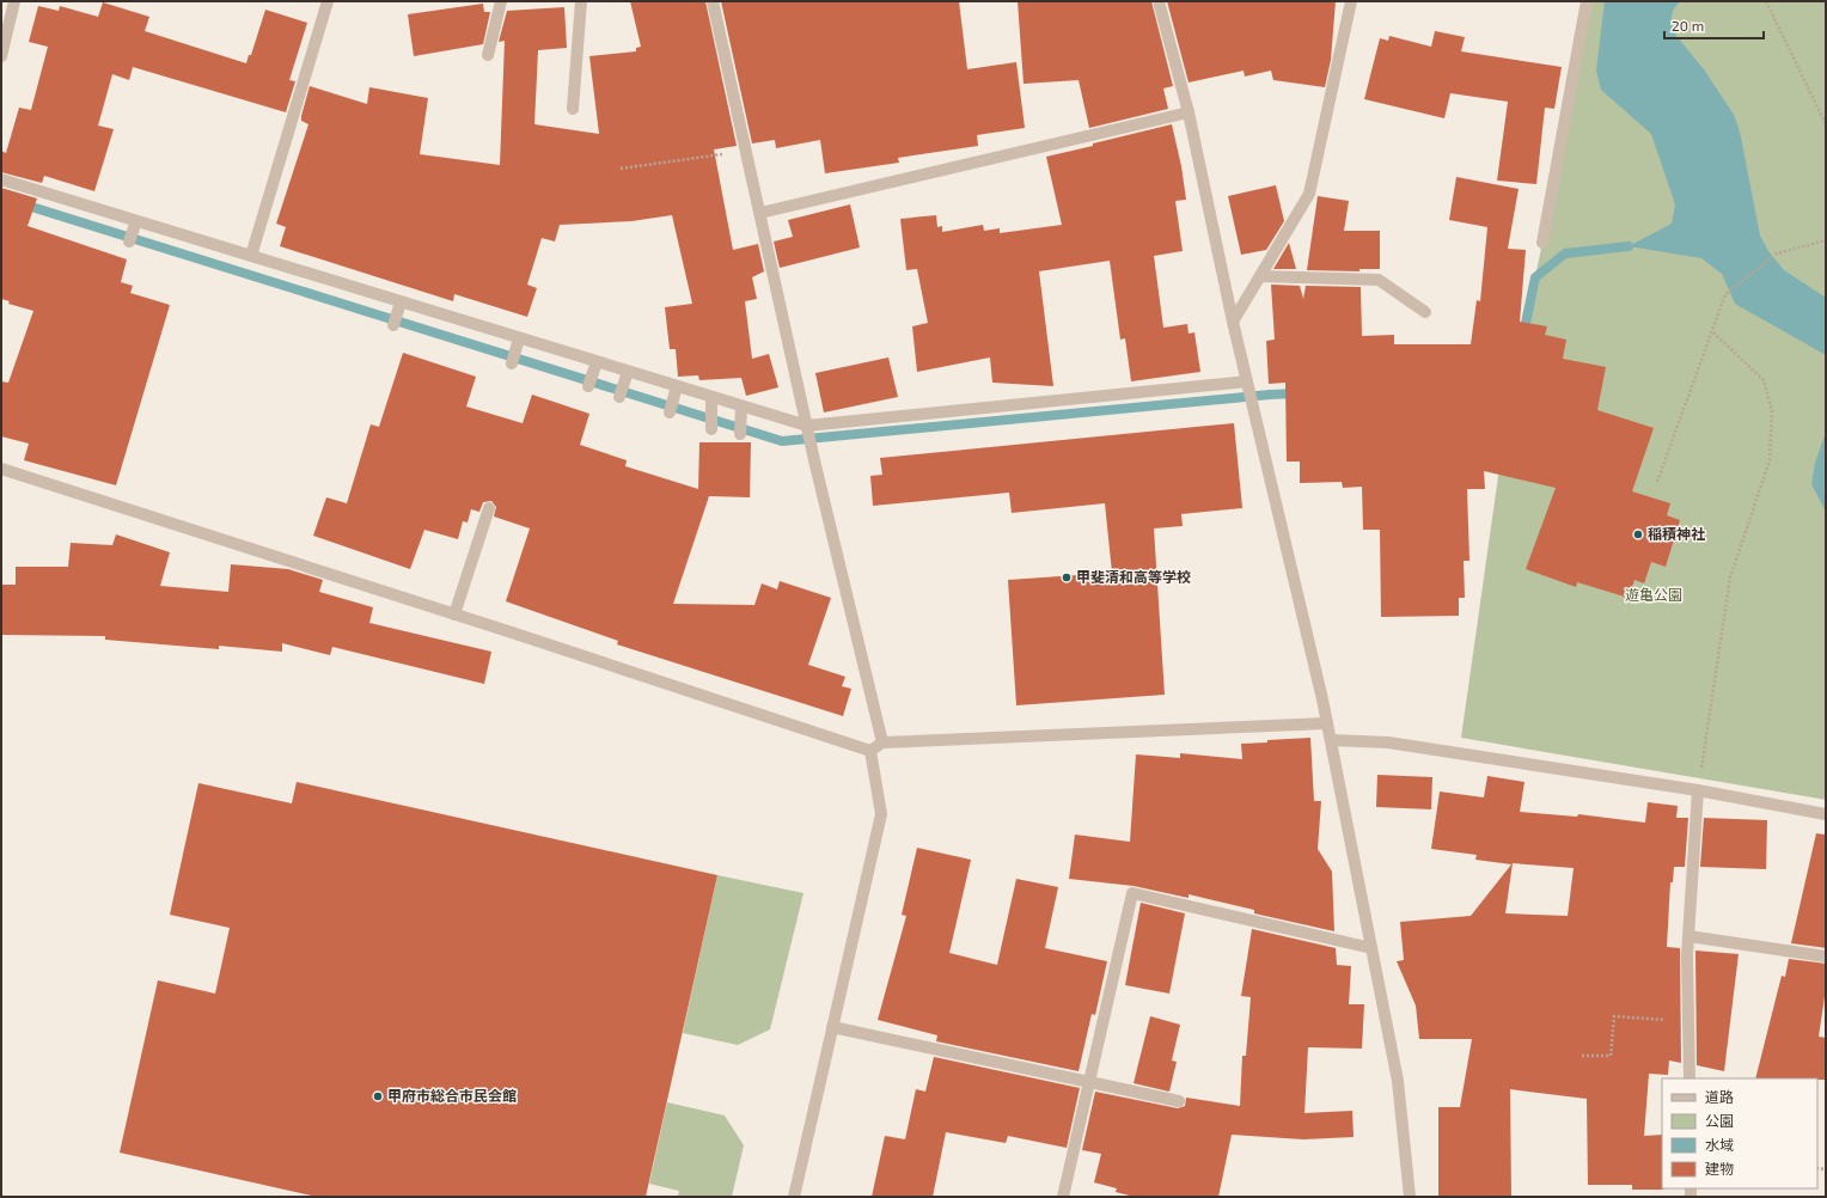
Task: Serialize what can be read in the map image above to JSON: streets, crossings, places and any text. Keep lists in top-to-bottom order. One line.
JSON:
{"parks":["遊亀公園"],"places":["稲積神社","甲斐清和高等学校","甲府市総合市民会館"],"legend":["道路","公園","水域","建物"],"scale_bar":"20 m"}
